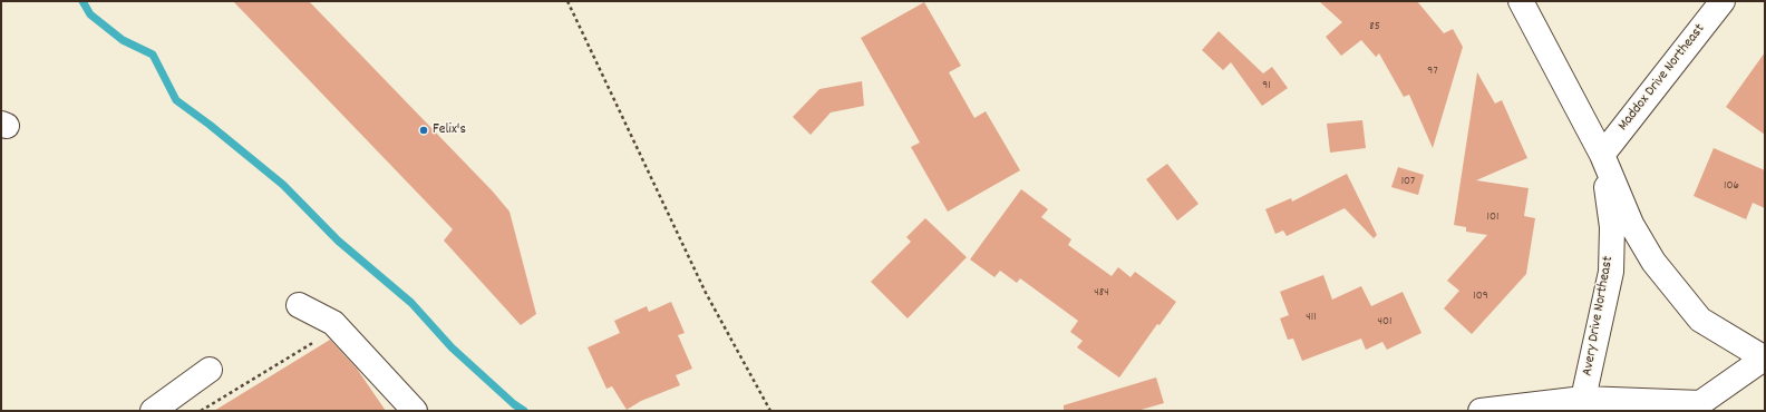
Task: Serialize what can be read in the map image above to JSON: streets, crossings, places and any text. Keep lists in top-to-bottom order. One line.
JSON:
{"streets":{"street":["Maddox Drive Northeast","Avery Drive Northeast"]},"crossings":[["Maddox Drive Northeast","Avery Drive Northeast"]],"places":["Felix's"],"house_numbers":["85","97","91","107","106","101","484","109","411","401"]}
